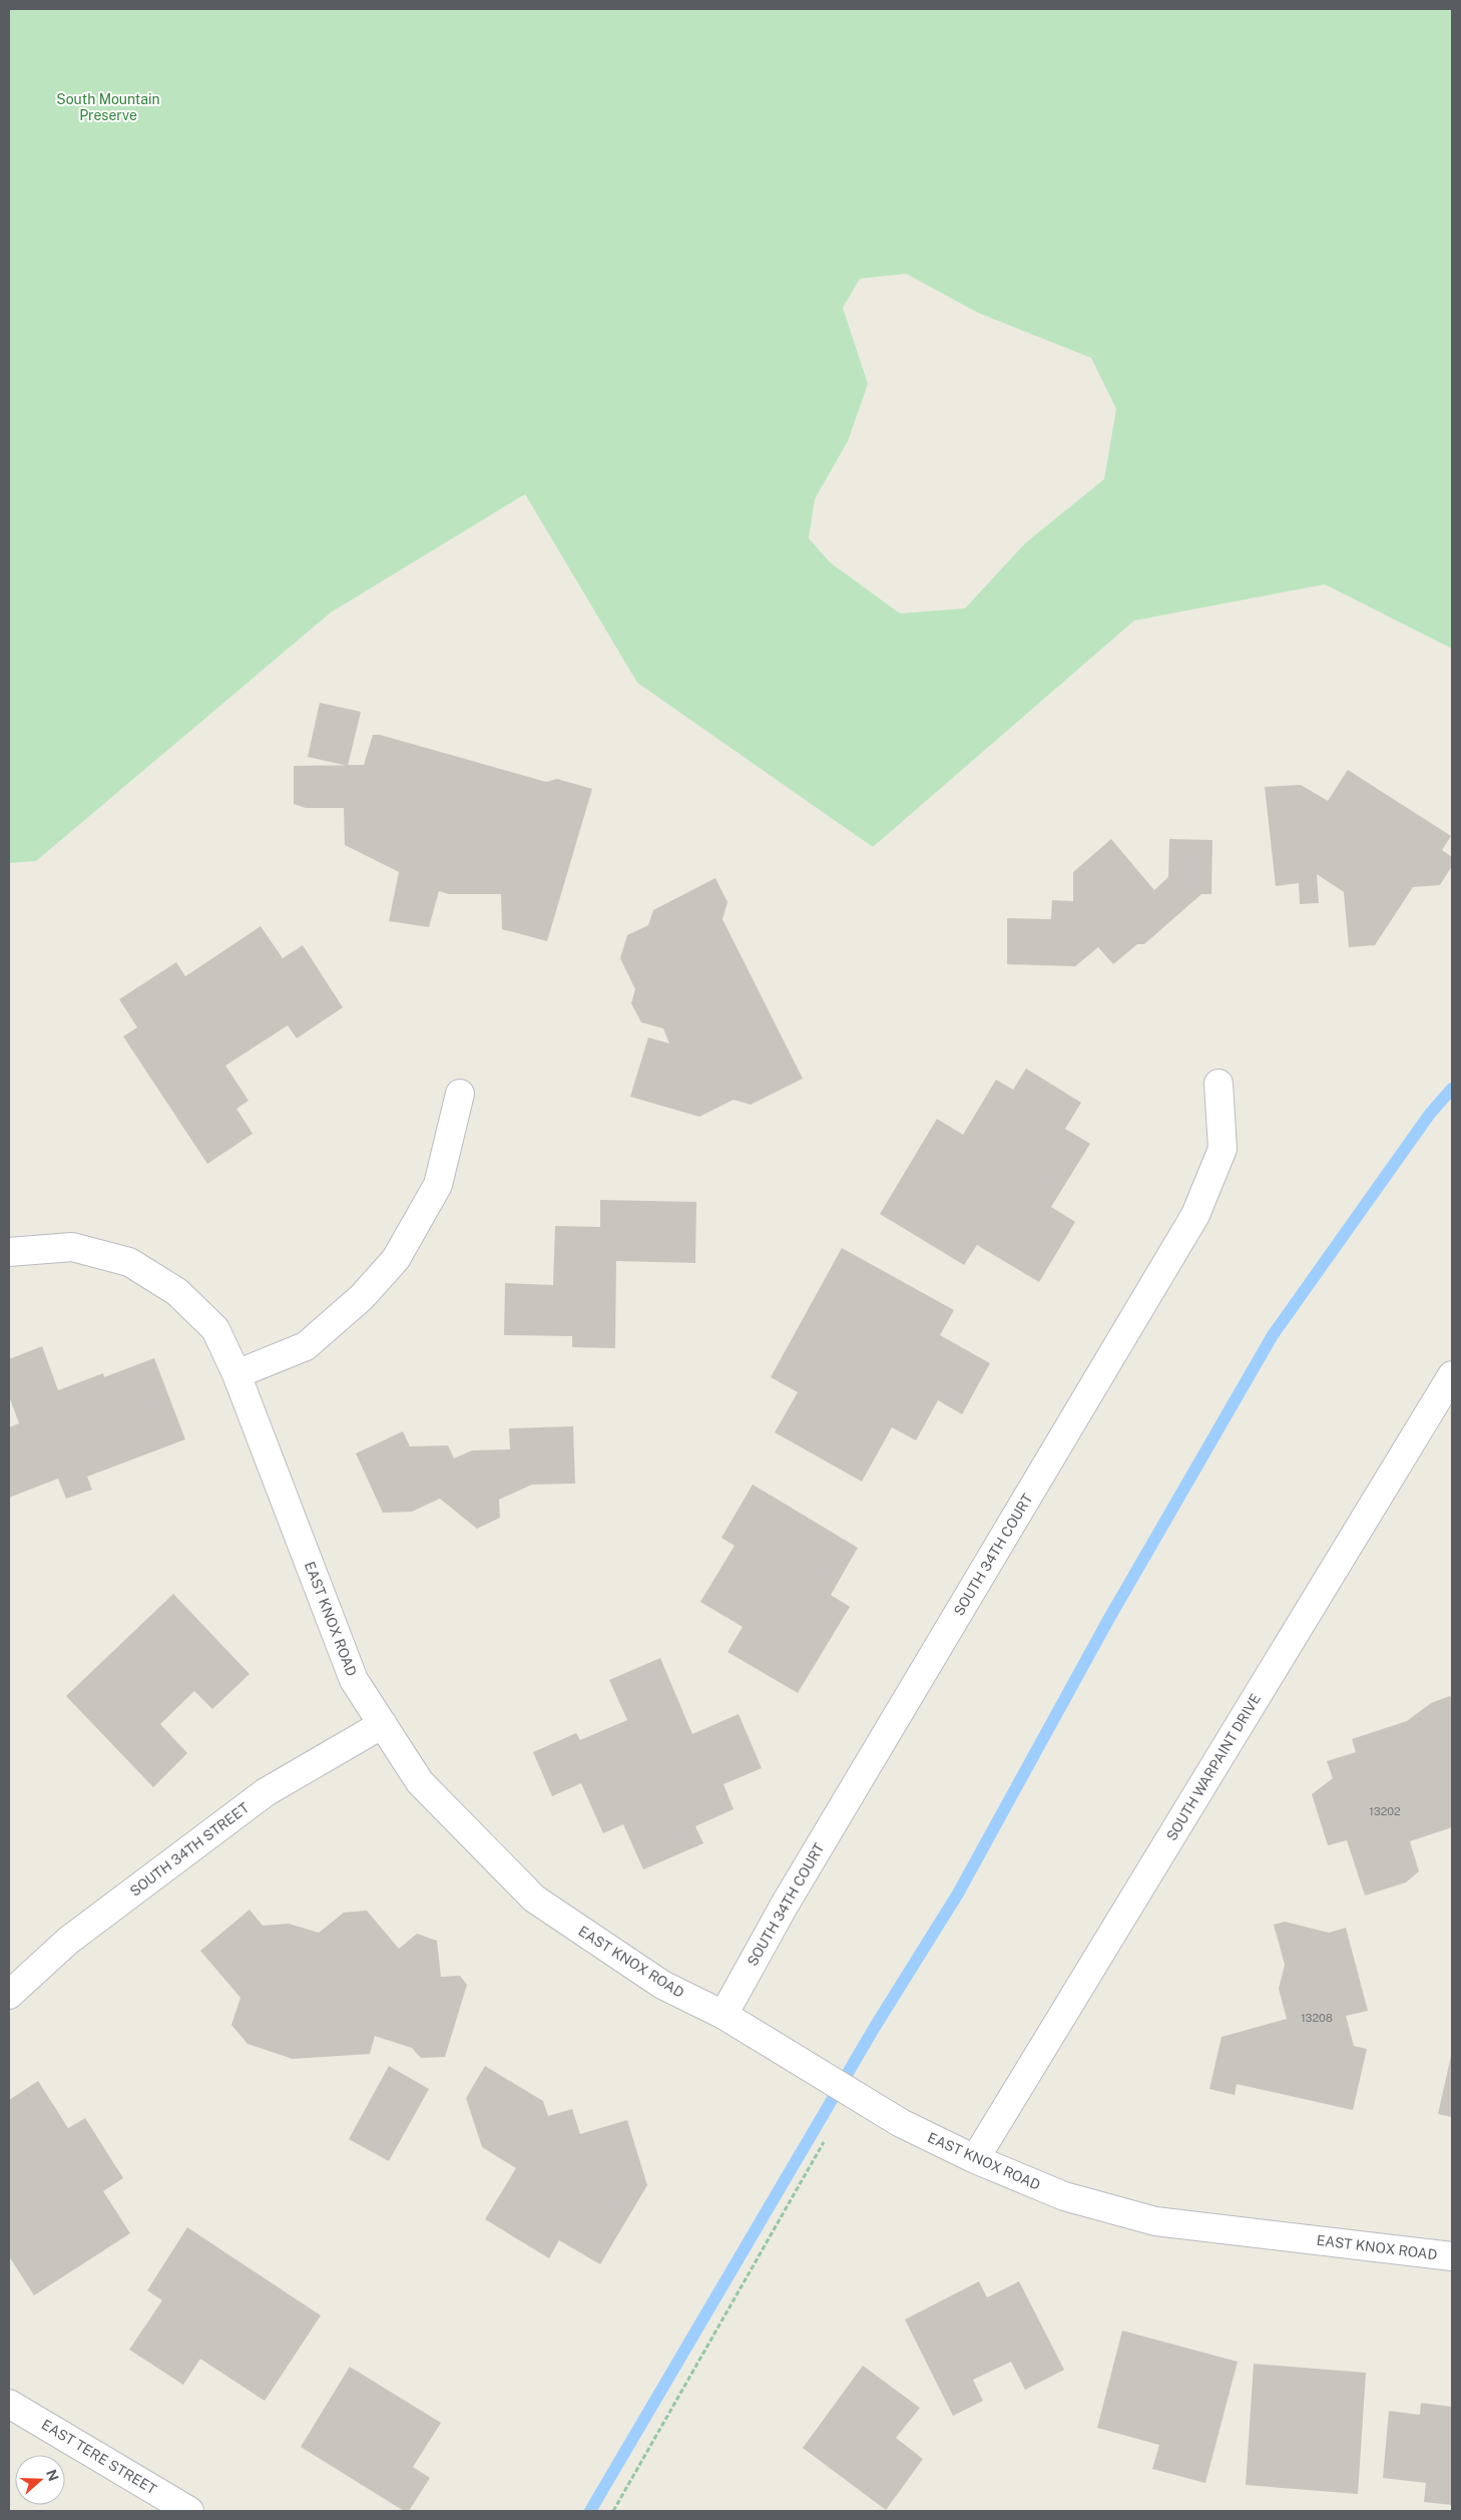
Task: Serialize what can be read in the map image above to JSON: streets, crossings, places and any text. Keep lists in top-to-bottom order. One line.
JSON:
{"streets":{"street":["SOUTH 34TH COURT","EAST KNOX ROAD","SOUTH WARPAINT DRIVE","SOUTH 34TH STREET","EAST TERE STREET"]},"crossings":[["SOUTH 34TH COURT","EAST KNOX ROAD"],["EAST KNOX ROAD","SOUTH WARPAINT DRIVE"],["EAST KNOX ROAD","SOUTH 34TH STREET"]],"parks":["South Mountain Preserve"],"house_numbers":["13202","13208"],"north":"right"}
